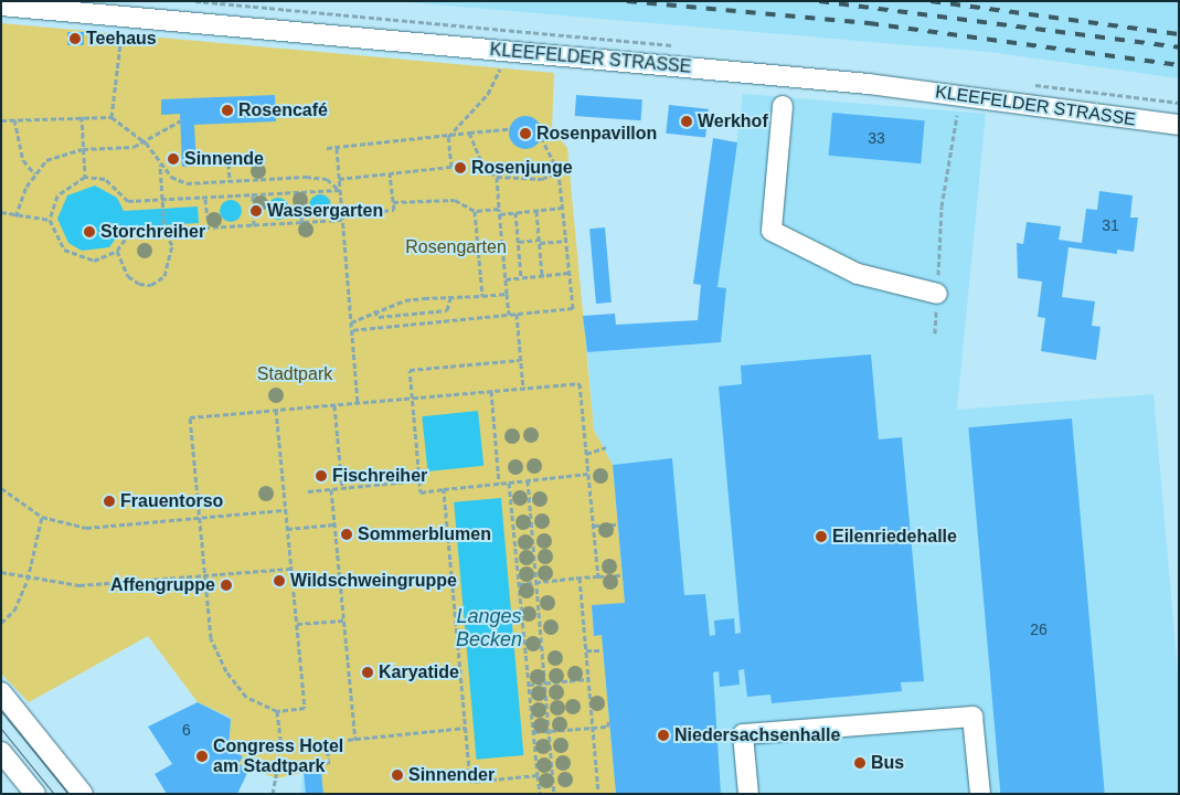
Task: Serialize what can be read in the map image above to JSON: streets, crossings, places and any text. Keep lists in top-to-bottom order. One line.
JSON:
{"streets":{"street":["KLEEFELDER STRASSE"]},"water":["Langes Becken"],"parks":["Rosengarten","Stadtpark"],"places":["Teehaus","Rosencafé","Werkhof","Rosenpavillon","Sinnende","Rosenjunge","Wassergarten","Storchreiher","Fischreiher","Frauentorso","Sommerblumen","Eilenriedehalle","Wildschweingruppe","Affengruppe","Karyatide","Niedersachsenhalle","Congress Hotel am Stadtpark","Bus","Sinnender"],"house_numbers":["33","31","26","6"]}
